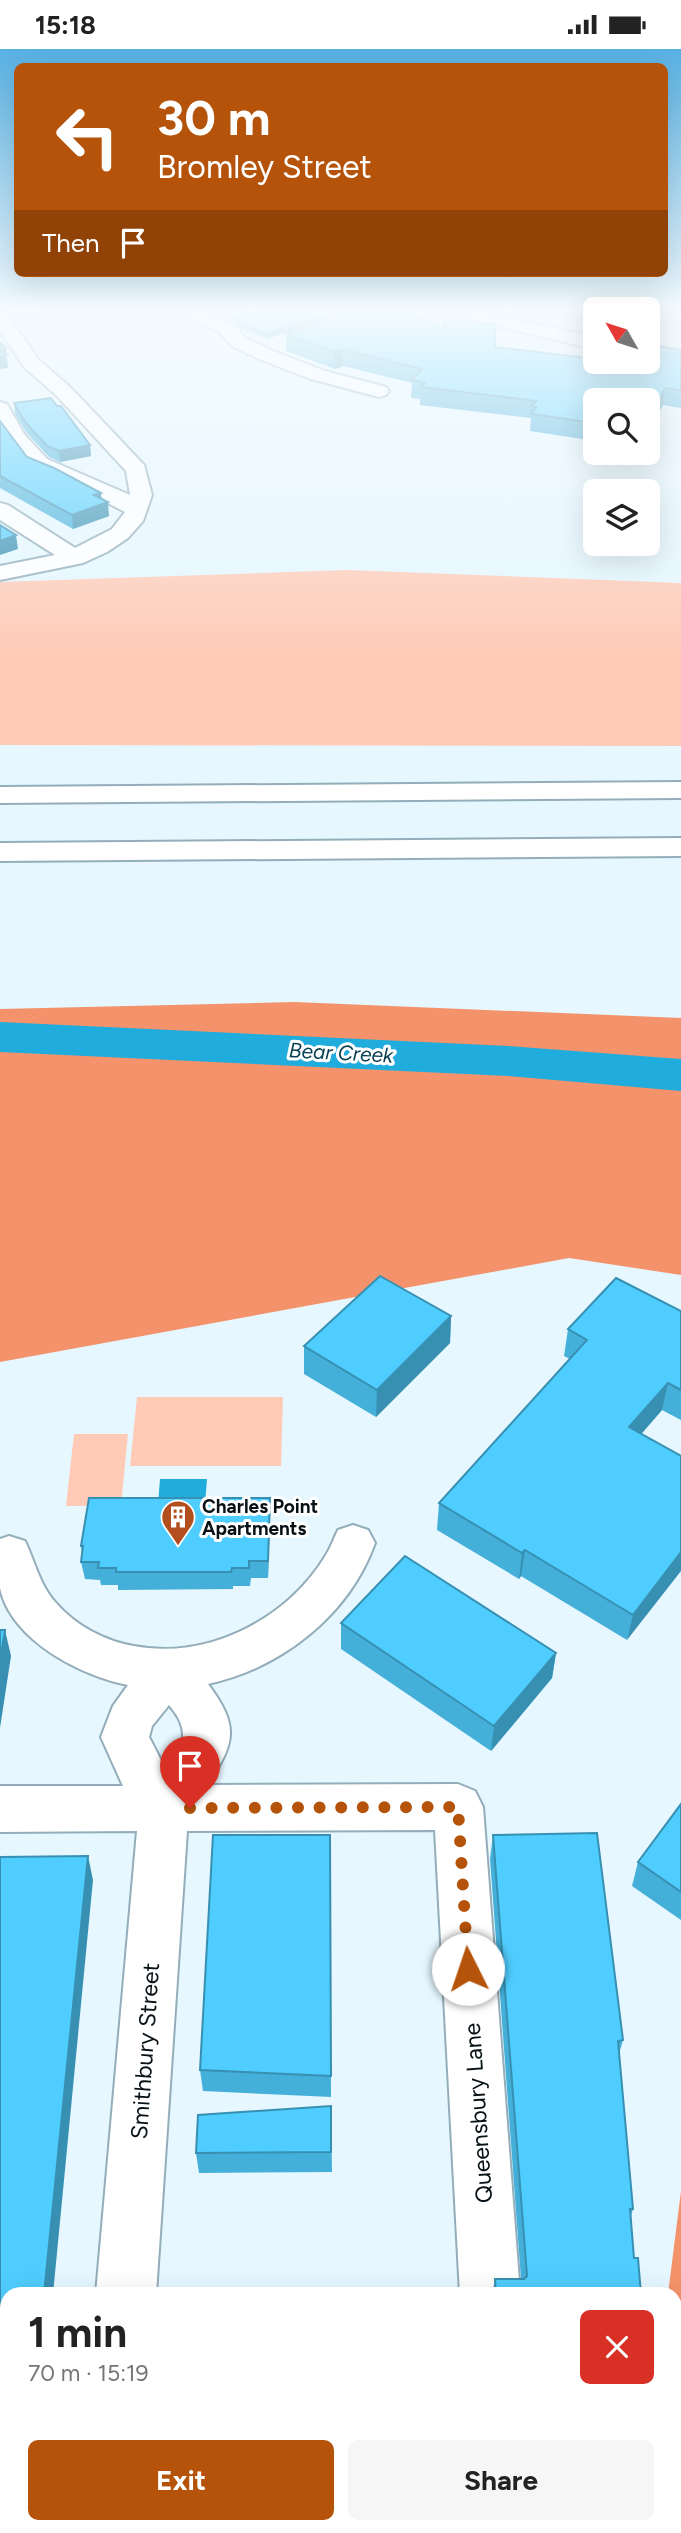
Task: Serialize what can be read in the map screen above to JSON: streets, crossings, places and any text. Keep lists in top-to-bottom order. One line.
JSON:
{"streets":{"main road":["Smithbury Street","Queensbury Lane"]},"crossings":[["Smithbury Street","Queensbury Lane"]],"water":["Bear Creek"],"places":{"building":["Charles Point Apartments"]},"north":"top left","page":{"status":"15:18","turn":["30 m","Bromley Street"],"then":"Then","heading":["1 min","70 m · 15:19"],"buttons":["Exit","Share"]}}
